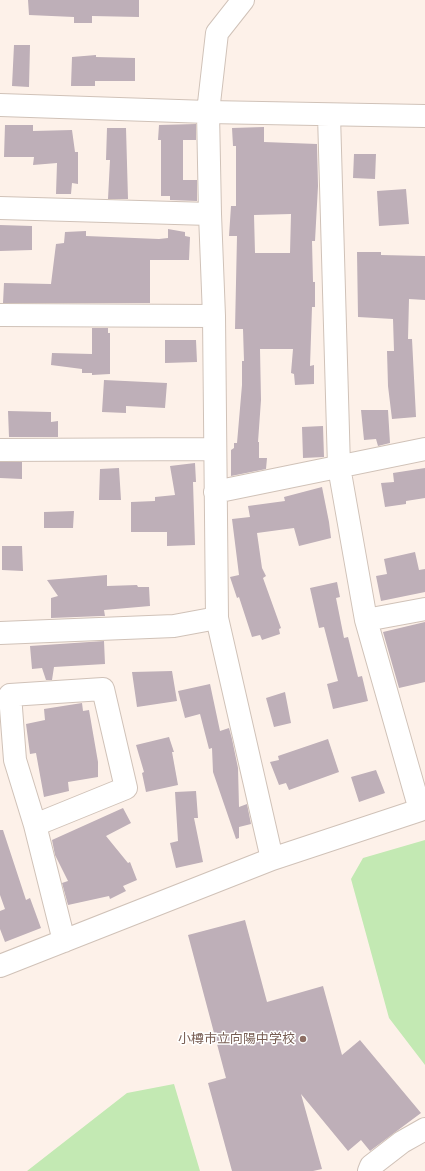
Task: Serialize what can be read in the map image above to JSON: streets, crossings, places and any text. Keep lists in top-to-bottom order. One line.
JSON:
{"places":["小樽市立向陽中学校"]}
